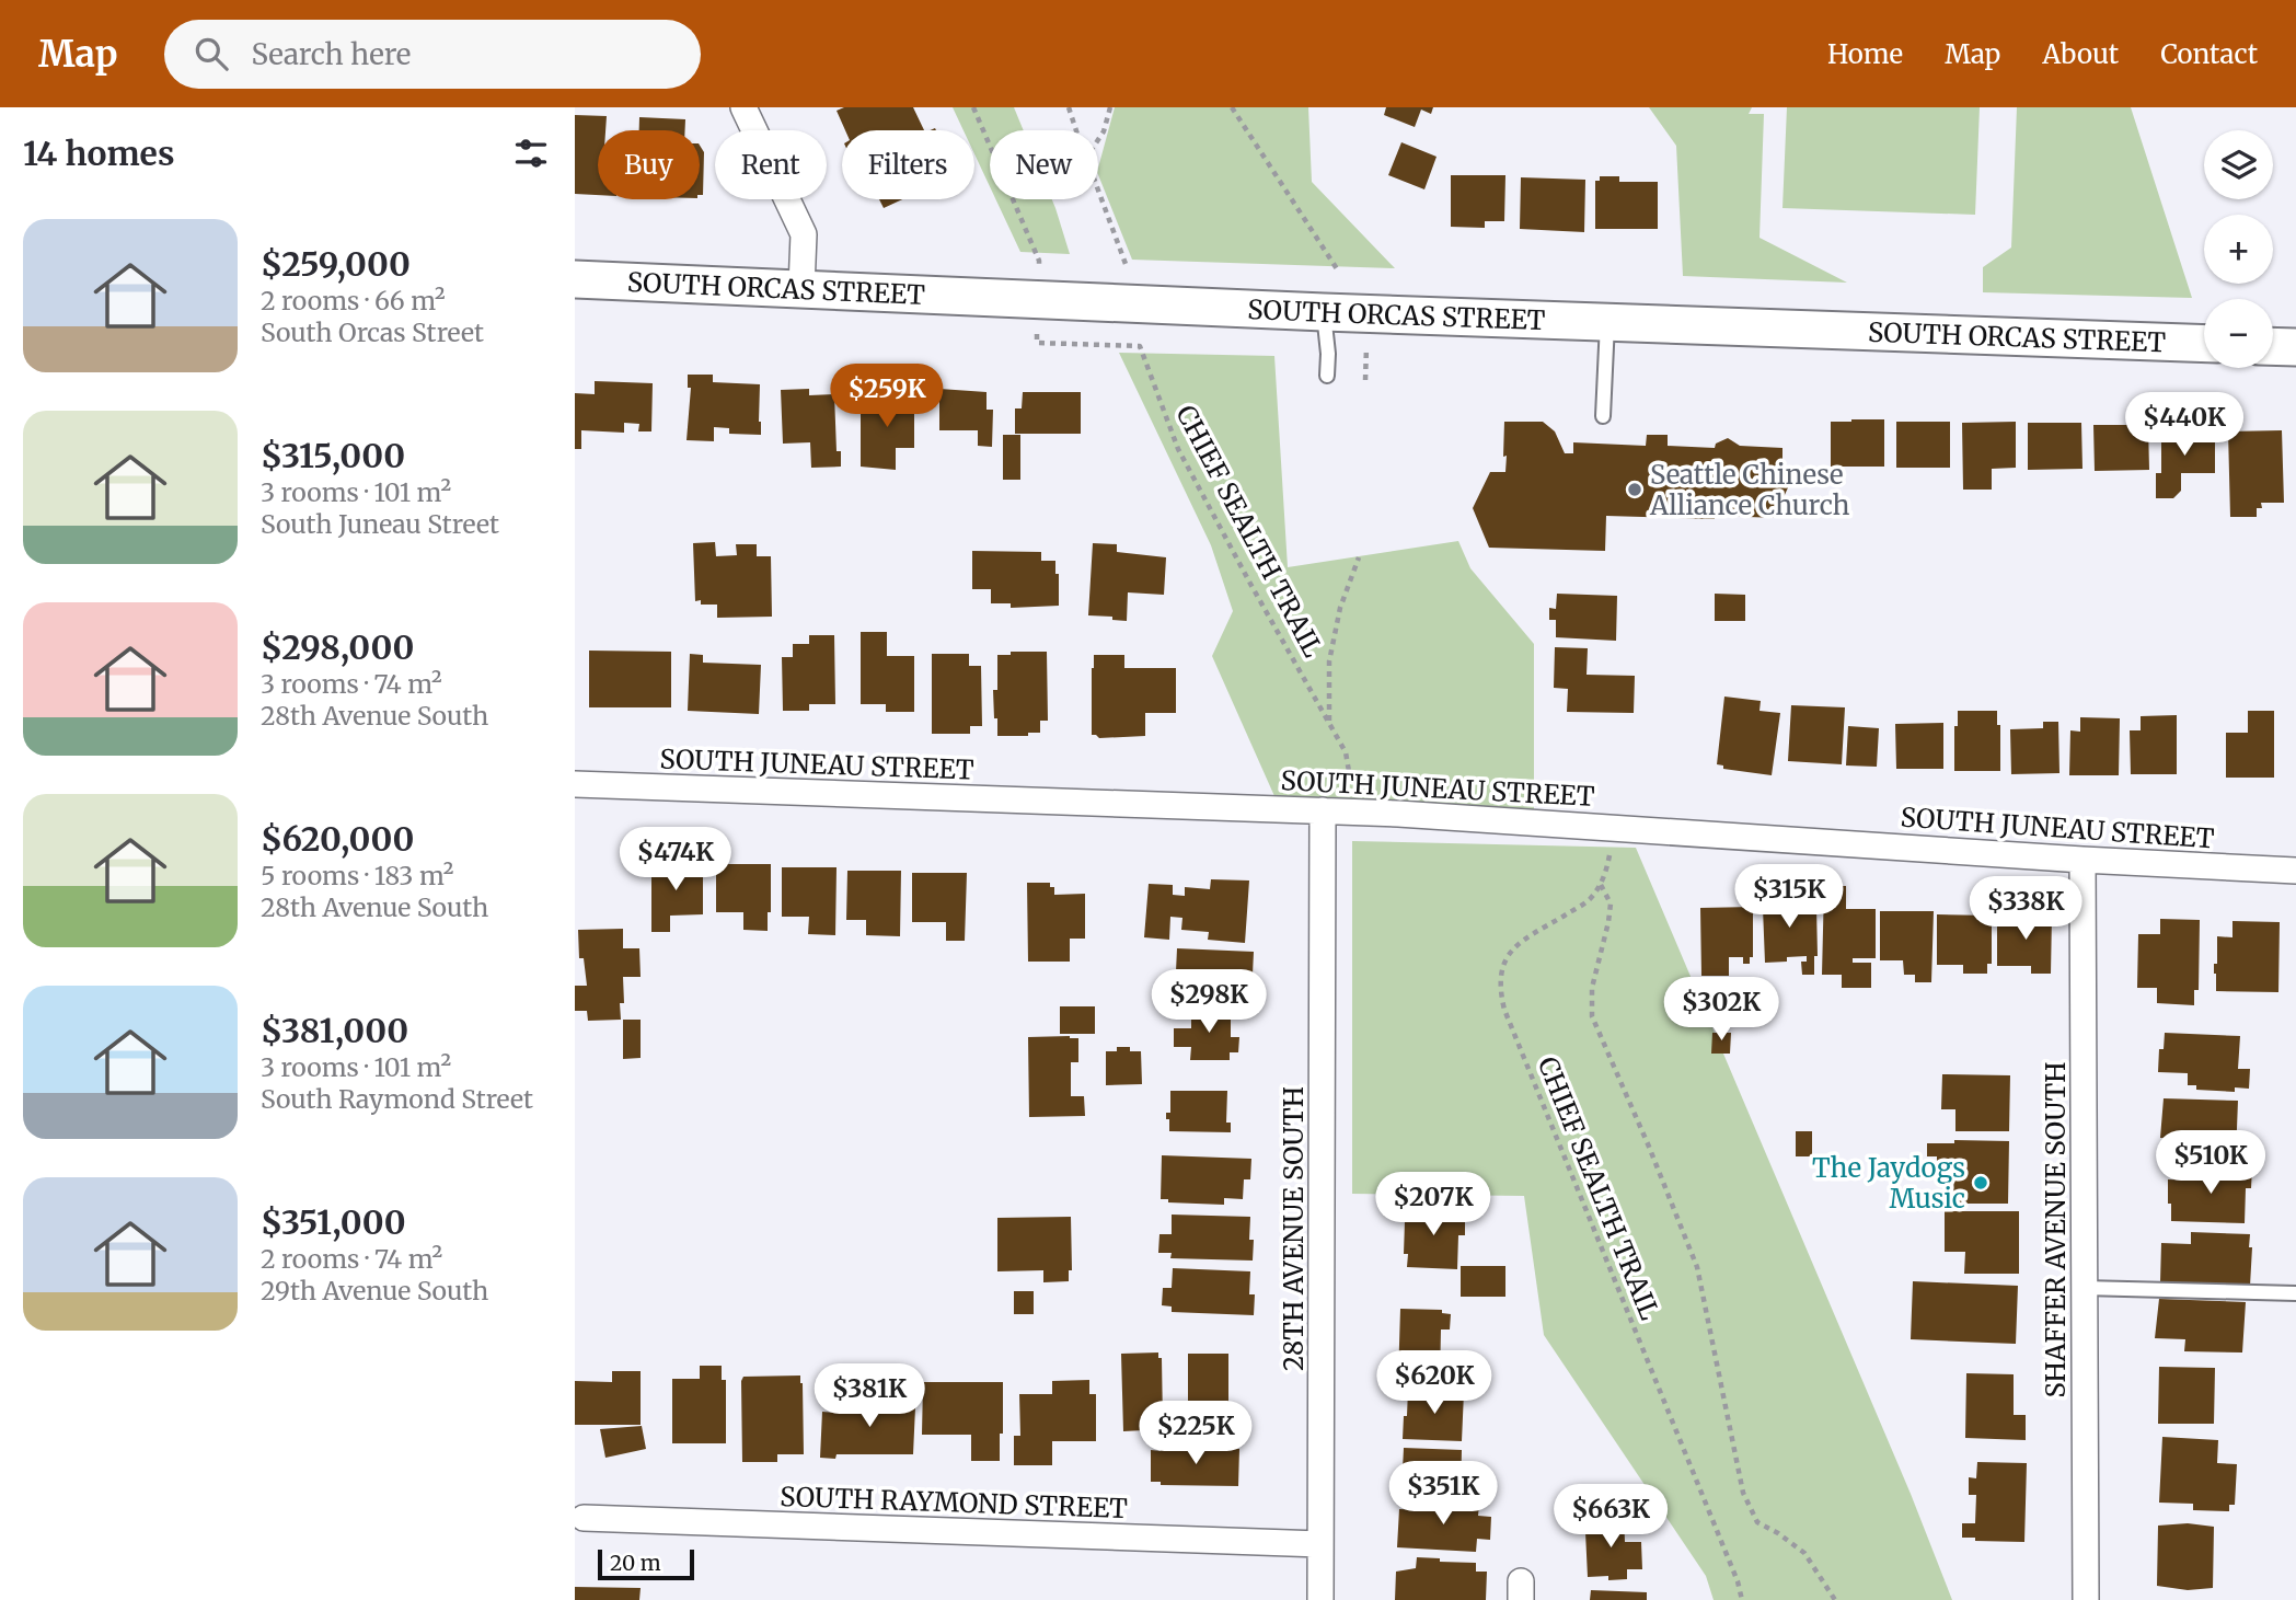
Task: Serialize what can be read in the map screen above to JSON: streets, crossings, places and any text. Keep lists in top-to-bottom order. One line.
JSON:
{"streets":{"street":["SOUTH ORCAS STREET","SOUTH JUNEAU STREET","28TH AVENUE SOUTH","SHAFFER AVENUE SOUTH","SOUTH RAYMOND STREET"],"path":["CHIEF SEALTH TRAIL"]},"crossings":[["CHIEF SEALTH TRAIL","SOUTH JUNEAU STREET"],["SOUTH JUNEAU STREET","28TH AVENUE SOUTH"],["SOUTH JUNEAU STREET","SHAFFER AVENUE SOUTH"],["28TH AVENUE SOUTH","SOUTH RAYMOND STREET"]],"places":["Seattle Chinese Alliance Church","The Jaydogs Music"],"scale_bar":"20 m","page":{"header":"Map","search":"Search here","nav":["Home","Map","About","Contact"],"heading":"14 homes","map_buttons":["+","−"],"chip":["Buy","Rent","Filters","New"],"list":[{"name":"$259,000","note":"2 rooms · 66 m² · South Orcas Street"},{"name":"$315,000","note":"3 rooms · 101 m² · South Juneau Street"},{"name":"$298,000","note":"3 rooms · 74 m² · 28th Avenue South"},{"name":"$620,000","note":"5 rooms · 183 m² · 28th Avenue South"},{"name":"$381,000","note":"3 rooms · 101 m² · South Raymond Street"},{"name":"$351,000","note":"2 rooms · 74 m² · 29th Avenue South"}],"price":["$259K","$440K","$474K","$315K","$338K","$298K","$302K","$510K","$207K","$620K","$381K","$225K","$351K","$663K"],"scale":"20 m"}}
